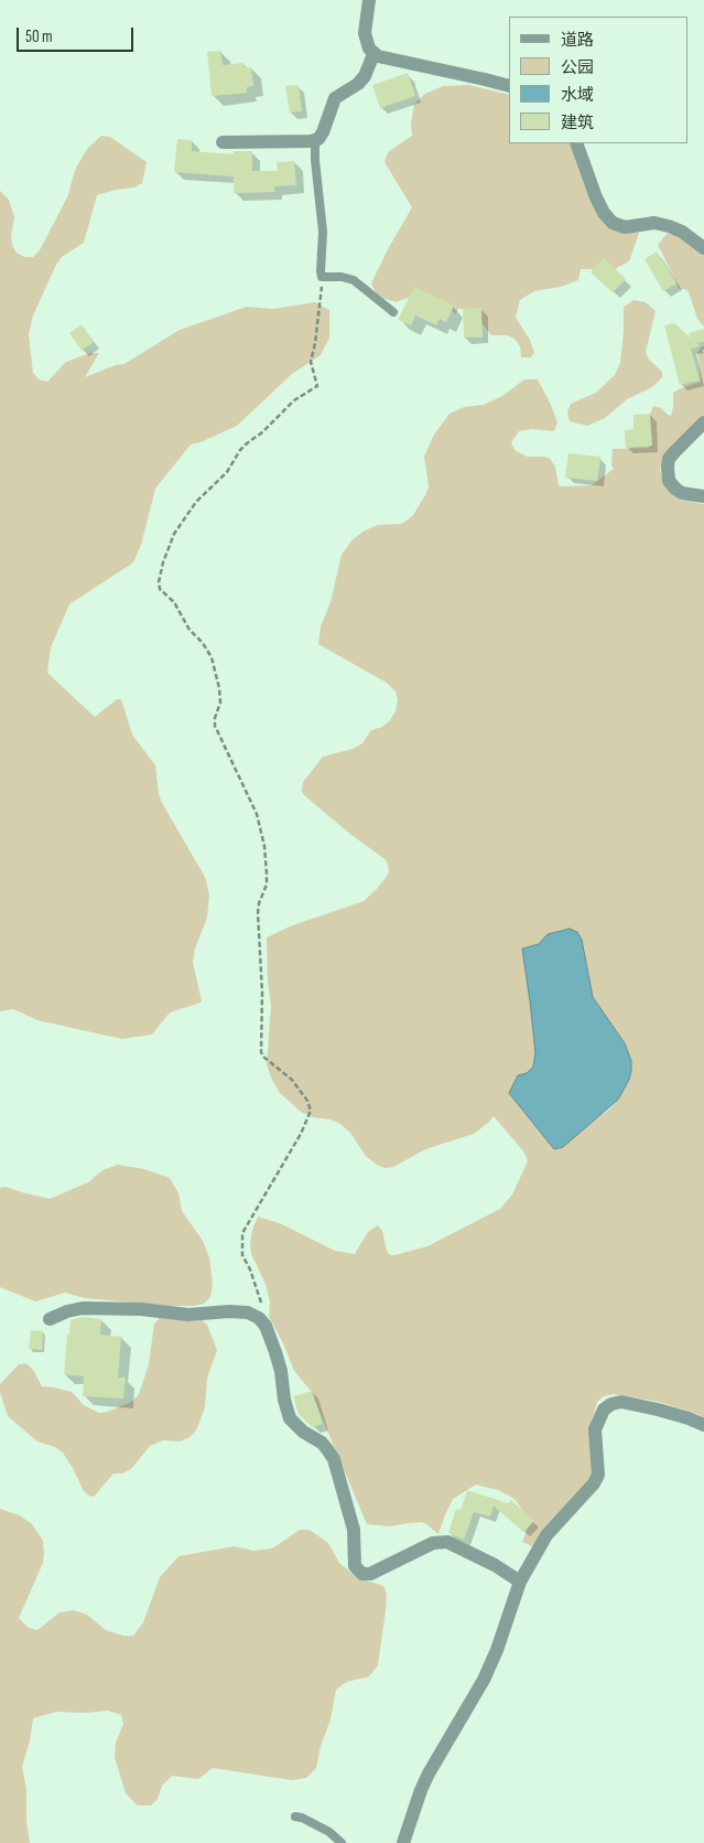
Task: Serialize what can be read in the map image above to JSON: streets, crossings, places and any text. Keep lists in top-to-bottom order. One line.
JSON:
{"legend":["道路","公园","水域","建筑"],"scale_bar":"50 m"}
